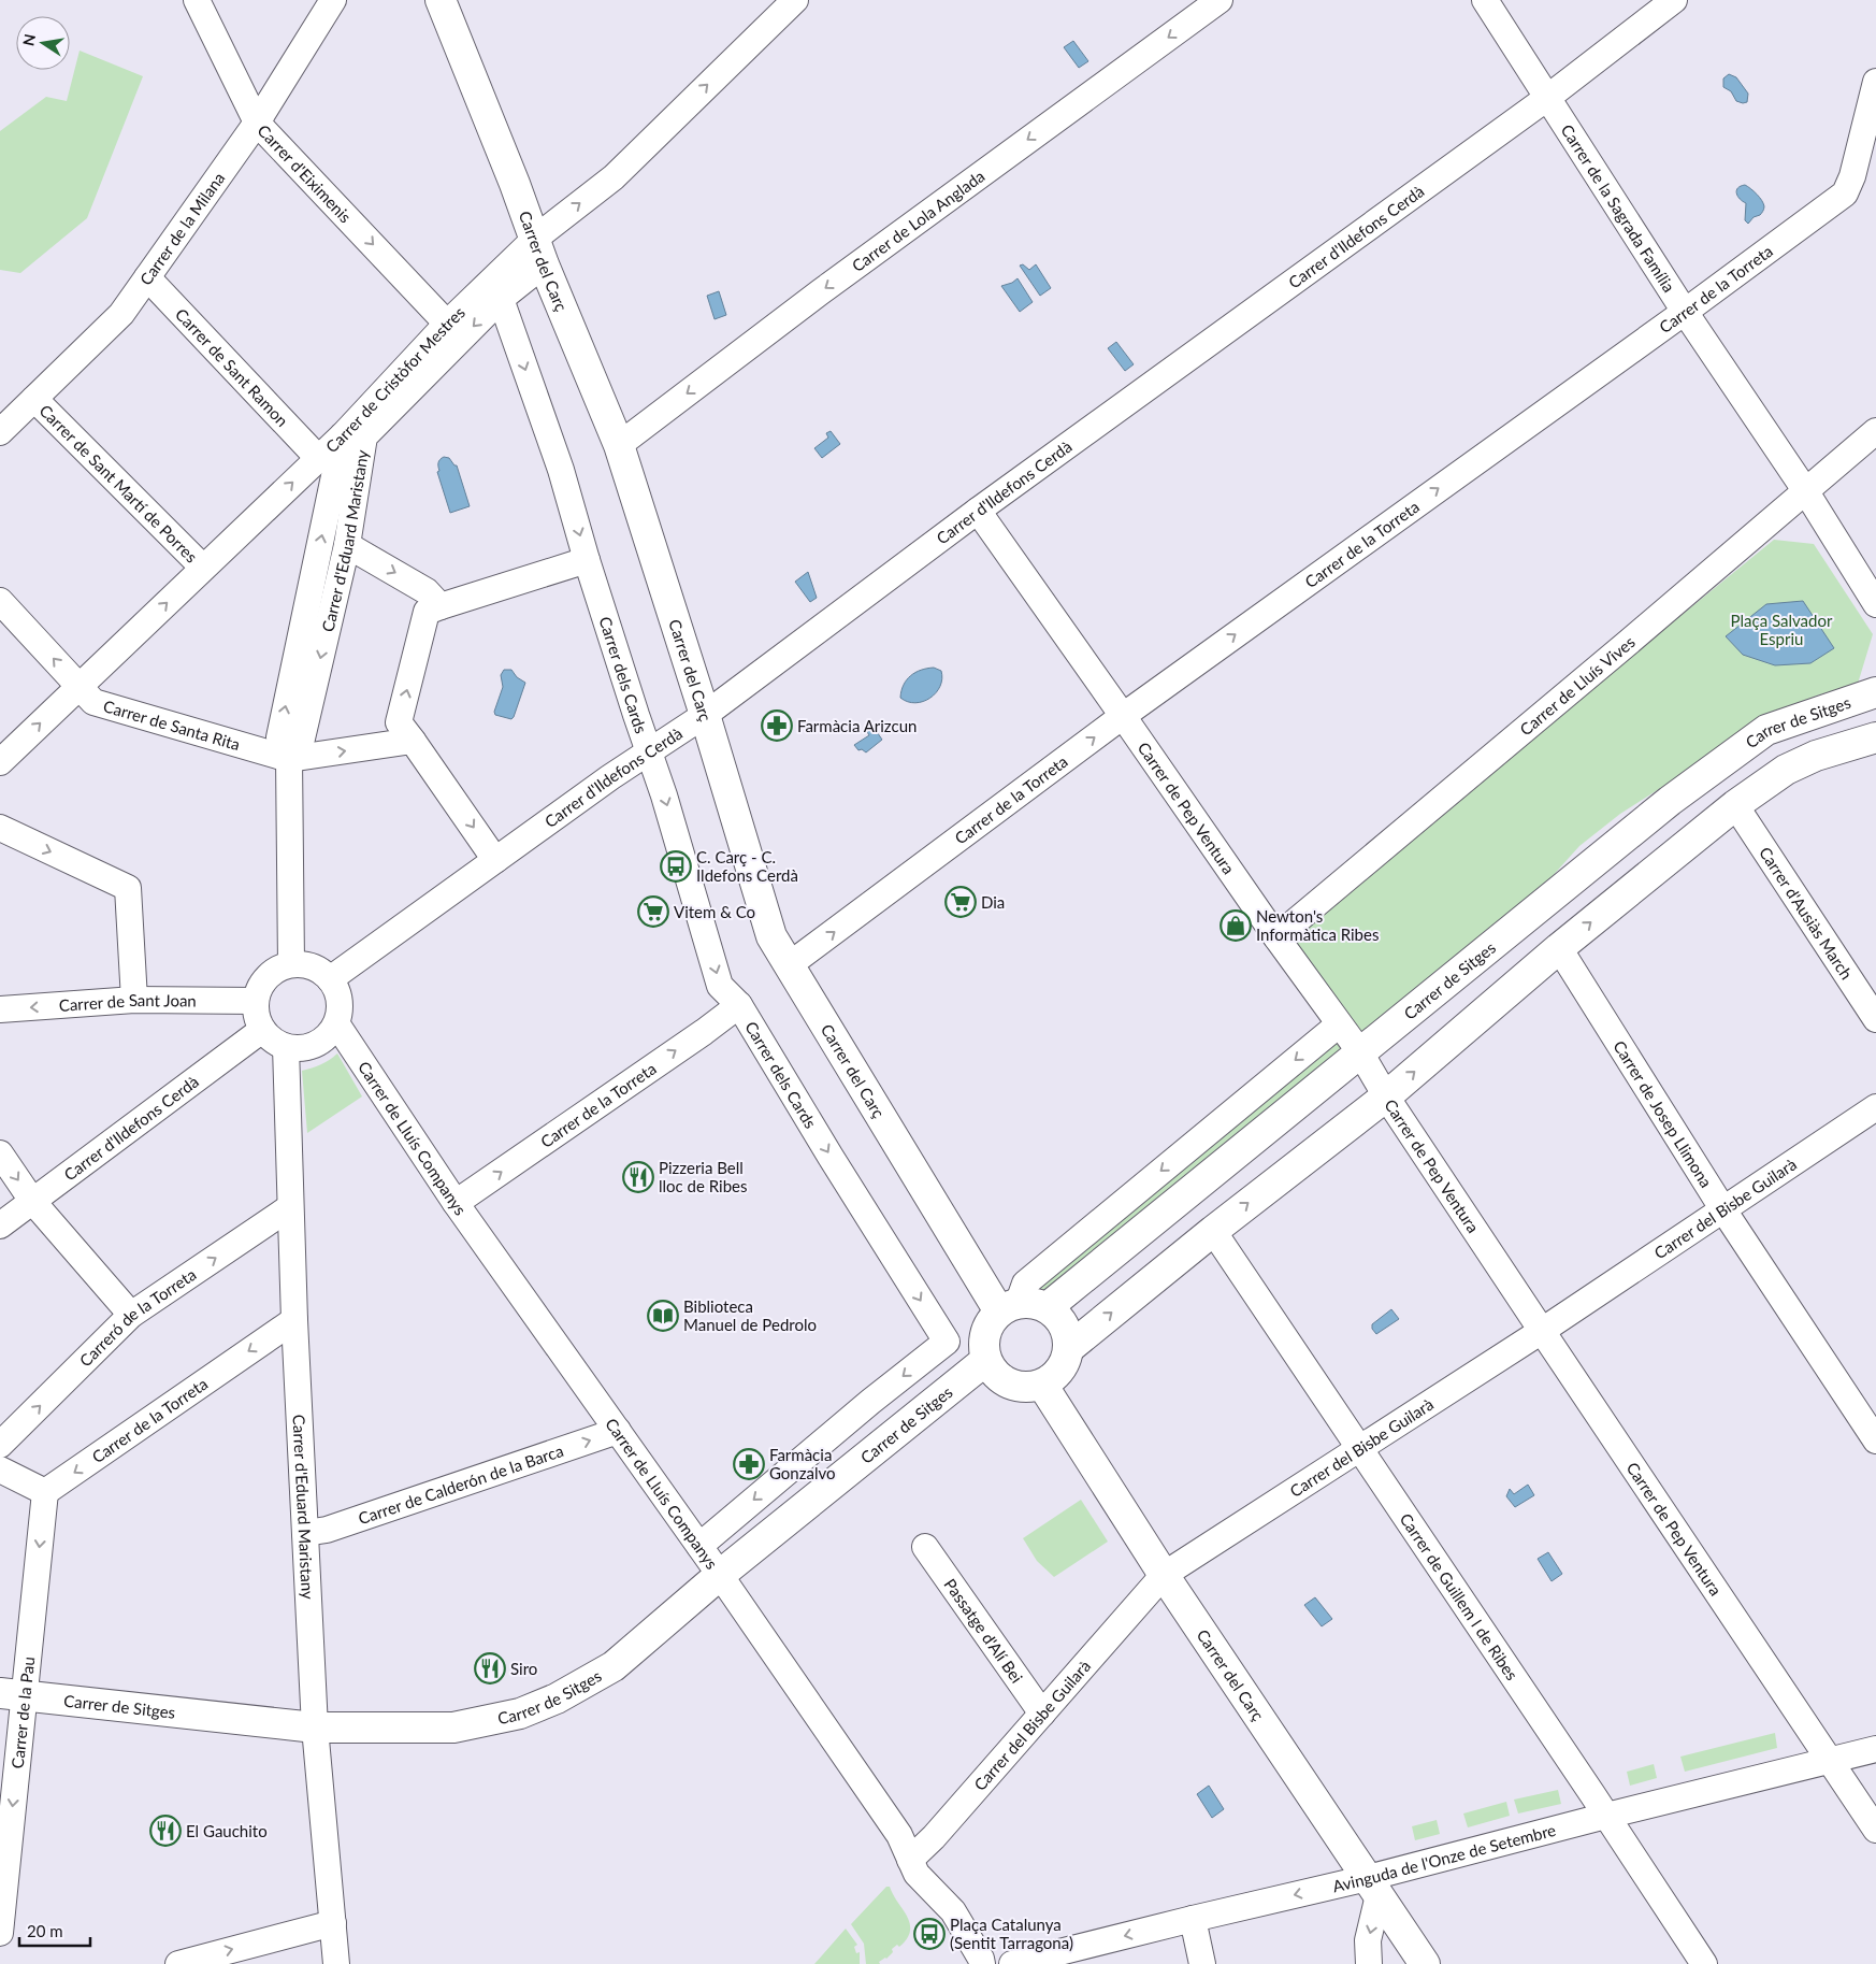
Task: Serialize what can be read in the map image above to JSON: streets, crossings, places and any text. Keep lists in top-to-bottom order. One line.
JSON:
{"streets":{"street":["Carrer d'Eiximenis","Carrer de la Sagrada Família","Carrer de Lola Anglada","Carrer de la Milana","Carrer d'Ildefons Cerdà","Carrer del Carç","Carrer de la Torreta","Carrer de Sant Ramon","Carrer de Cristòfor Mestres","Carrer de Sant Martí de Porres","Carrer d'Eduard Maristany","Carrer dels Cards","Carrer de Lluís Vives","Carrer de Sitges","Carrer de Santa Rita","Carrer de Pep Ventura","Carrer d'Ausiàs March","Carrer de Sant Joan","Carrer de Josep Llimona","Carrer de Lluís Companys","Carrer del Bisbe Guilarà","Carreró de la Torreta","Carrer de Calderón de la Barca","Carrer de Guillem I de Ribes","Passatge d'Alí Bei","Carrer de la Pau","Avinguda de l'Onze de Setembre"]},"crossings":[["Carrer d'Eiximenis","Carrer de la Milana"],["Carrer d'Eiximenis","Carrer de Cristòfor Mestres"],["Carrer de la Sagrada Família","Carrer d'Ildefons Cerdà"],["Carrer de la Sagrada Família","Carrer de la Torreta"],["Carrer de la Sagrada Família","Carrer de Lluís Vives"],["Carrer de Lola Anglada","Carrer del Carç"],["Carrer de la Milana","Carrer de Sant Ramon"],["Carrer de la Milana","Carrer de Sant Martí de Porres"],["Carrer d'Ildefons Cerdà","Carrer del Carç"],["Carrer d'Ildefons Cerdà","Carrer d'Eduard Maristany"],["Carrer d'Ildefons Cerdà","Carrer dels Cards"],["Carrer d'Ildefons Cerdà","Carrer de Pep Ventura"],["Carrer d'Ildefons Cerdà","Carrer de Sant Joan"],["Carrer d'Ildefons Cerdà","Carrer de Lluís Companys"],["Carrer del Carç","Carrer de la Torreta"],["Carrer del Carç","Carrer de Cristòfor Mestres"],["Carrer del Carç","Carrer d'Eduard Maristany"],["Carrer del Carç","Carrer de Sitges"],["Carrer del Carç","Carrer del Bisbe Guilarà"],["Carrer del Carç","Avinguda de l'Onze de Setembre"],["Carrer de la Torreta","Carrer d'Eduard Maristany"],["Carrer de la Torreta","Carrer dels Cards"],["Carrer de la Torreta","Carrer de Pep Ventura"],["Carrer de la Torreta","Carrer de Lluís Companys"],["Carrer de la Torreta","Carrer de la Pau"],["Carrer de Sant Ramon","Carrer de Cristòfor Mestres"],["Carrer de Cristòfor Mestres","Carrer de Sant Martí de Porres"],["Carrer de Cristòfor Mestres","Carrer d'Eduard Maristany"],["Carrer de Cristòfor Mestres","Carrer de Santa Rita"],["Carrer d'Eduard Maristany","Carrer dels Cards"],["Carrer d'Eduard Maristany","Carrer de Sitges"],["Carrer d'Eduard Maristany","Carrer de Santa Rita"],["Carrer d'Eduard Maristany","Carrer de Sant Joan"],["Carrer d'Eduard Maristany","Carrer de Lluís Companys"],["Carrer d'Eduard Maristany","Carreró de la Torreta"],["Carrer d'Eduard Maristany","Carrer de Calderón de la Barca"],["Carrer dels Cards","Carrer de Lluís Companys"],["Carrer de Lluís Vives","Carrer de Pep Ventura"],["Carrer de Sitges","Carrer de Pep Ventura"],["Carrer de Sitges","Carrer de Lluís Companys"],["Carrer de Sitges","Carrer de la Pau"],["Carrer de Pep Ventura","Carrer del Bisbe Guilarà"],["Carrer de Pep Ventura","Avinguda de l'Onze de Setembre"],["Carrer de Sant Joan","Carrer de Lluís Companys"],["Carrer de Josep Llimona","Carrer del Bisbe Guilarà"],["Carrer de Lluís Companys","Carrer del Bisbe Guilarà"],["Carrer de Lluís Companys","Carrer de Calderón de la Barca"],["Carrer del Bisbe Guilarà","Carrer de Guillem I de Ribes"],["Carrer del Bisbe Guilarà","Passatge d'Alí Bei"],["Carrer de Guillem I de Ribes","Avinguda de l'Onze de Setembre"]],"one_way":["Carrer d'Eiximenis","Carrer de Lola Anglada","Carrer de Cristòfor Mestres","Carrer dels Cards","Carrer de Sant Joan","Carreró de la Torreta","Carrer de Calderón de la Barca","Carrer de la Pau","Avinguda de l'Onze de Setembre"],"parks":["Plaça Salvador Espriu"],"places":{"pharmacy":["Farmàcia Arizcun","Farmàcia Gonzalvo"],"bus stop":["C. Carç - C. Ildefons Cerdà","Plaça Catalunya (Sentit Tarragona)"],"supermarket":["Dia","Vitem & Co"],"shop":["Newton's Informàtica Ribes"],"restaurant":["Pizzeria Bell lloc de Ribes","Siro","El Gauchito"],"library":["Biblioteca Manuel de Pedrolo"]},"scale_bar":"20 m","north":"left"}
